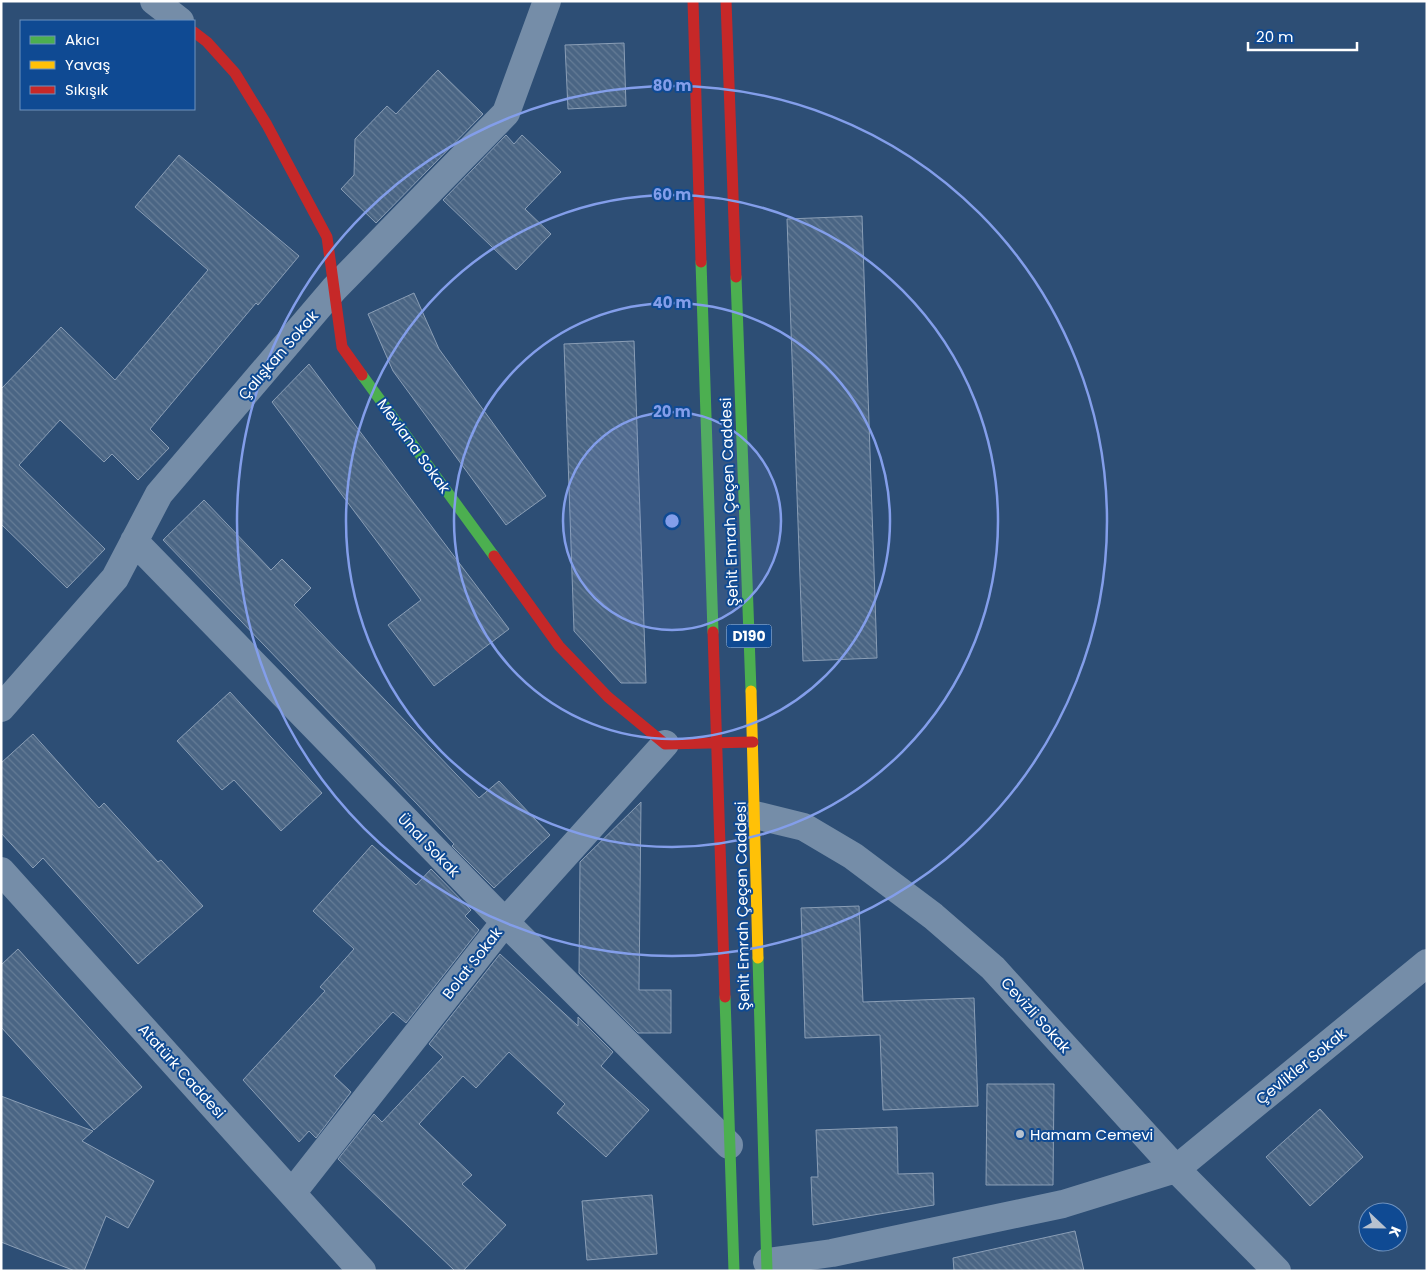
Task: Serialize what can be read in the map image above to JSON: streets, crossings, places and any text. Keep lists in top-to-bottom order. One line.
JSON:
{"streets":{"main road":["Mevlana Sokak","Şehit Emrah Çeçen Caddesi","D190"],"street":["Çalışkan Sokak","Ünal Sokak","Bolat Sokak","Cevizli Sokak","Çevlikler Sokak","Atatürk Caddesi"]},"crossings":[["Çalışkan Sokak","Mevlana Sokak"],["Çalışkan Sokak","Ünal Sokak"],["Mevlana Sokak","Bolat Sokak"],["Şehit Emrah Çeçen Caddesi","Ünal Sokak"],["Şehit Emrah Çeçen Caddesi","Cevizli Sokak"],["Ünal Sokak","Bolat Sokak"],["Bolat Sokak","Atatürk Caddesi"],["Cevizli Sokak","Çevlikler Sokak"]],"places":["Hamam Cemevi"],"legend":["Akıcı","Yavaş","Sıkışık"],"scale_bar":"20 m","north":"right","rings":["80 m","60 m","40 m","20 m"]}
